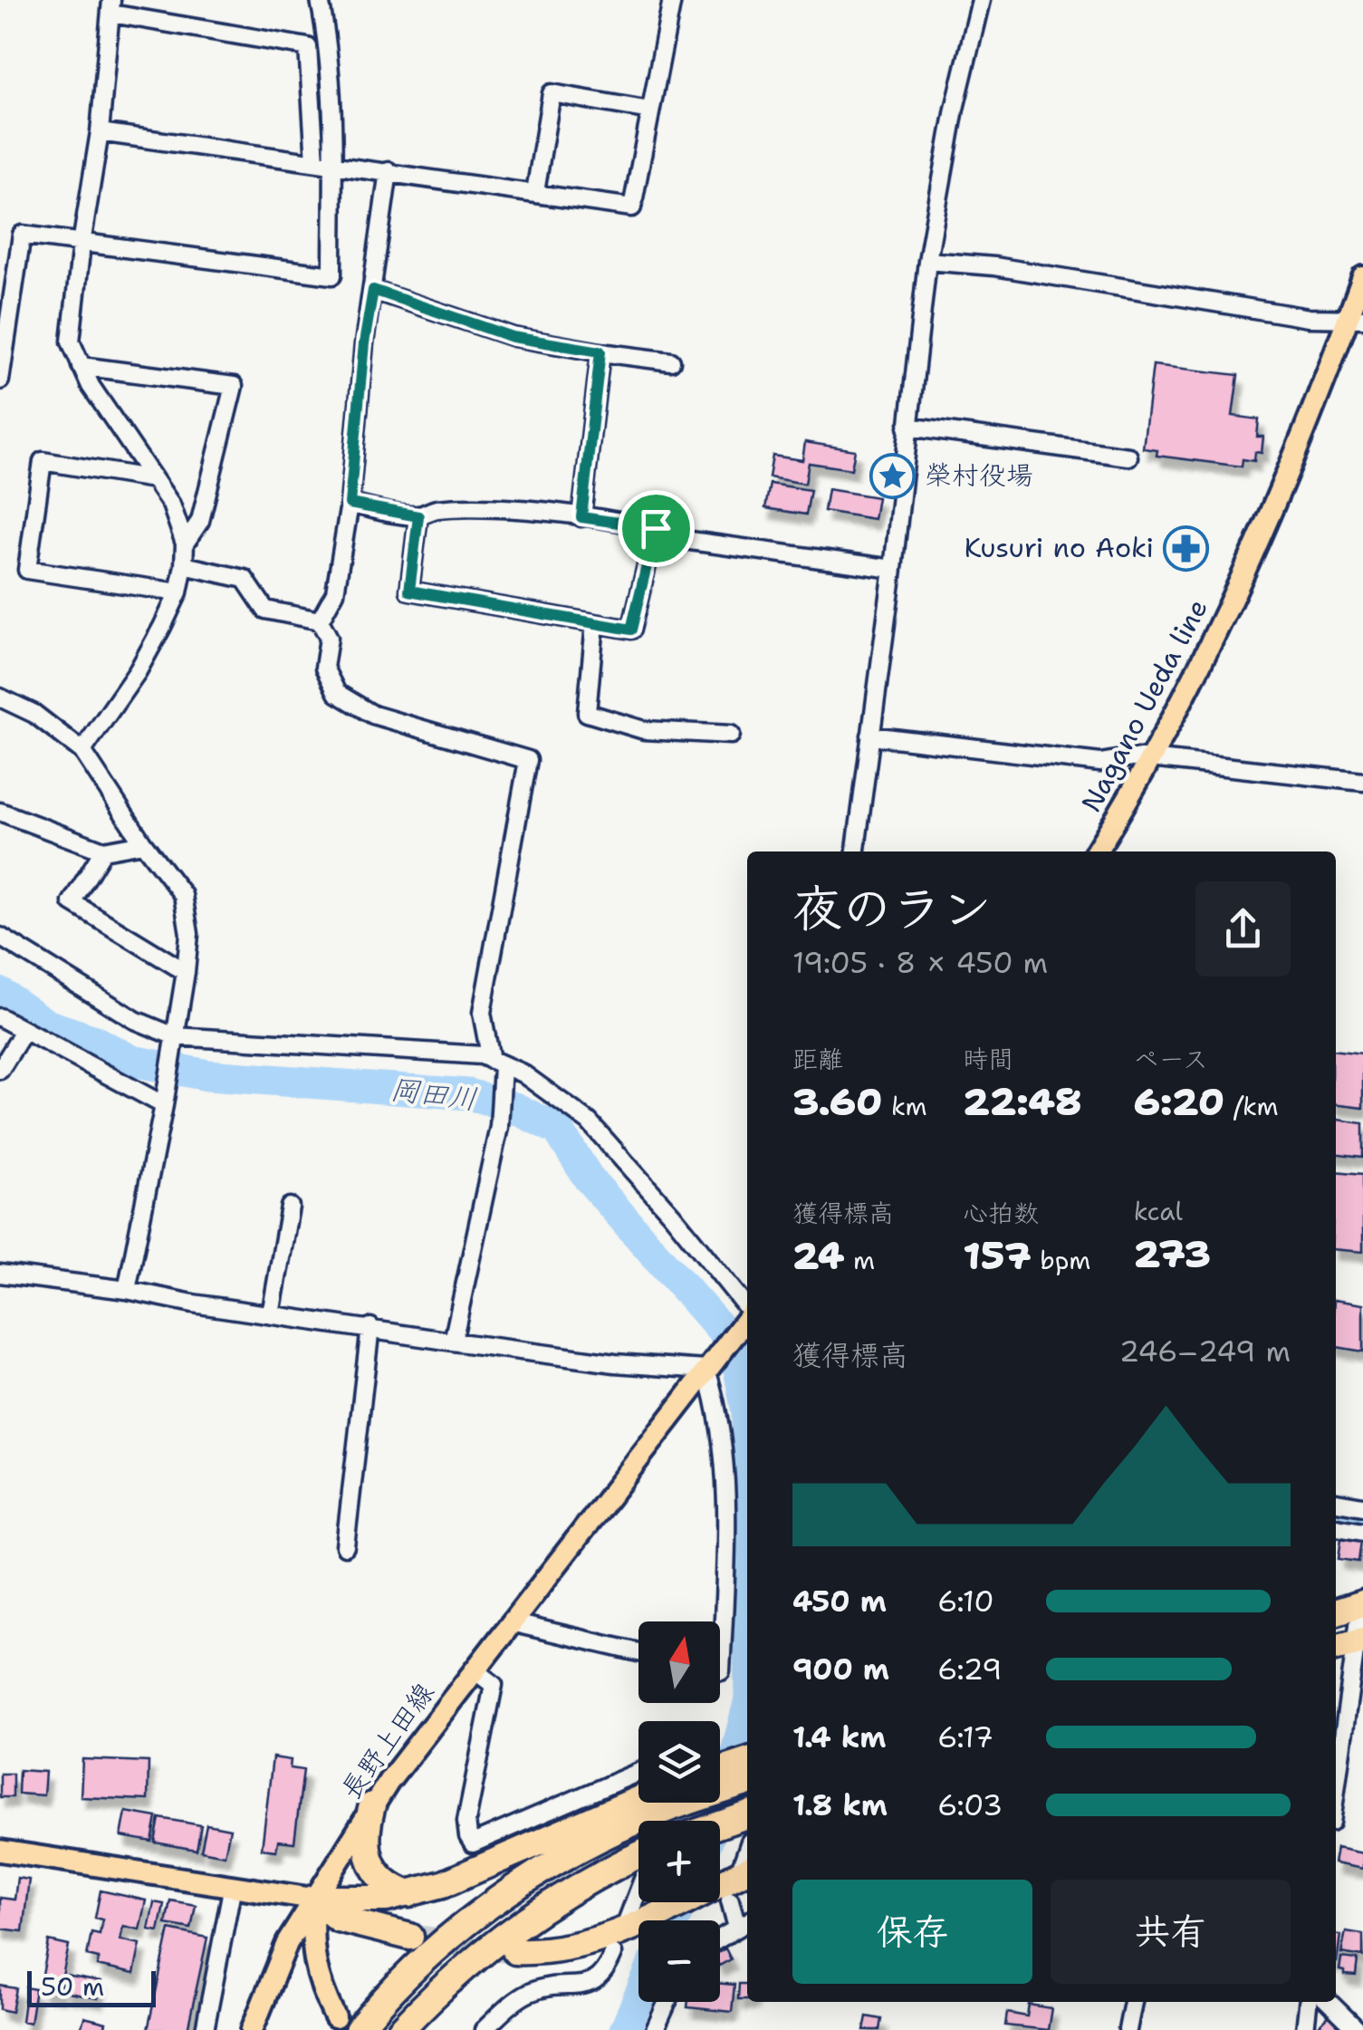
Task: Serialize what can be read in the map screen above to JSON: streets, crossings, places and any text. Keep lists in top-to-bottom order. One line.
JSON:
{"streets":{"main road":["Nagano Ueda line","長野上田線"]},"water":["岡田川"],"places":{"place":["榮村役場"],"pharmacy":["Kusuri no Aoki"]},"scale_bar":"50 m","north":"top","page":{"heading":["夜のラン","19:05 · 8 × 450 m"],"stats":[["距離","3.60 km"],["時間","22:48"],["ペース","6:20 /km"],["獲得標高","24 m"],["心拍数","157 bpm"],["kcal","273"]],"chart":["獲得標高","246–249 m"],"list":[{"name":"450 m","note":"6:10"},{"name":"900 m","note":"6:29"},{"name":"1.4 km","note":"6:17"},{"name":"1.8 km","note":"6:03"}],"map_buttons":["+","−"],"buttons":["保存","共有"],"scale":"50 m"}}
